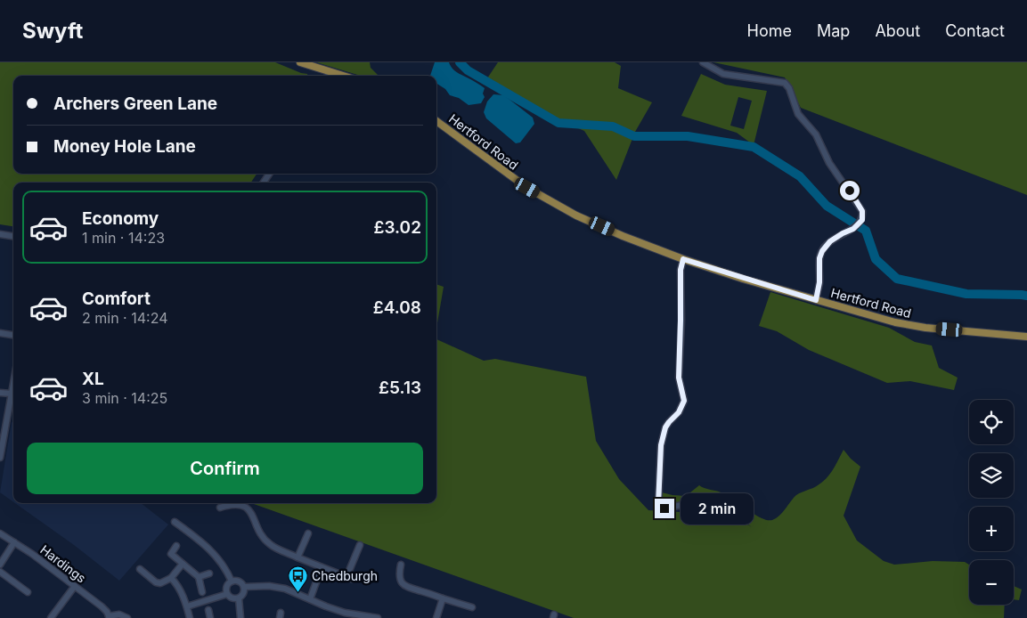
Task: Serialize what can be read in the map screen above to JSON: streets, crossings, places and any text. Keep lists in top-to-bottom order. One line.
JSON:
{"streets":{"main road":["Hertford Road"],"street":["Hardings"]},"places":{"bus stop":["Chedburgh"]},"page":{"header":"Swyft","nav":["Home","Map","About","Contact"],"banner":["Archers Green Lane","Money Hole Lane"],"list":[{"name":"Economy","note":"1 min · 14:23","value":"£3.02"},{"name":"Comfort","note":"2 min · 14:24","value":"£4.08"},{"name":"XL","note":"3 min · 14:25","value":"£5.13"}],"map_buttons":["+","−"],"buttons":"Confirm","bubble":"2 min"}}
